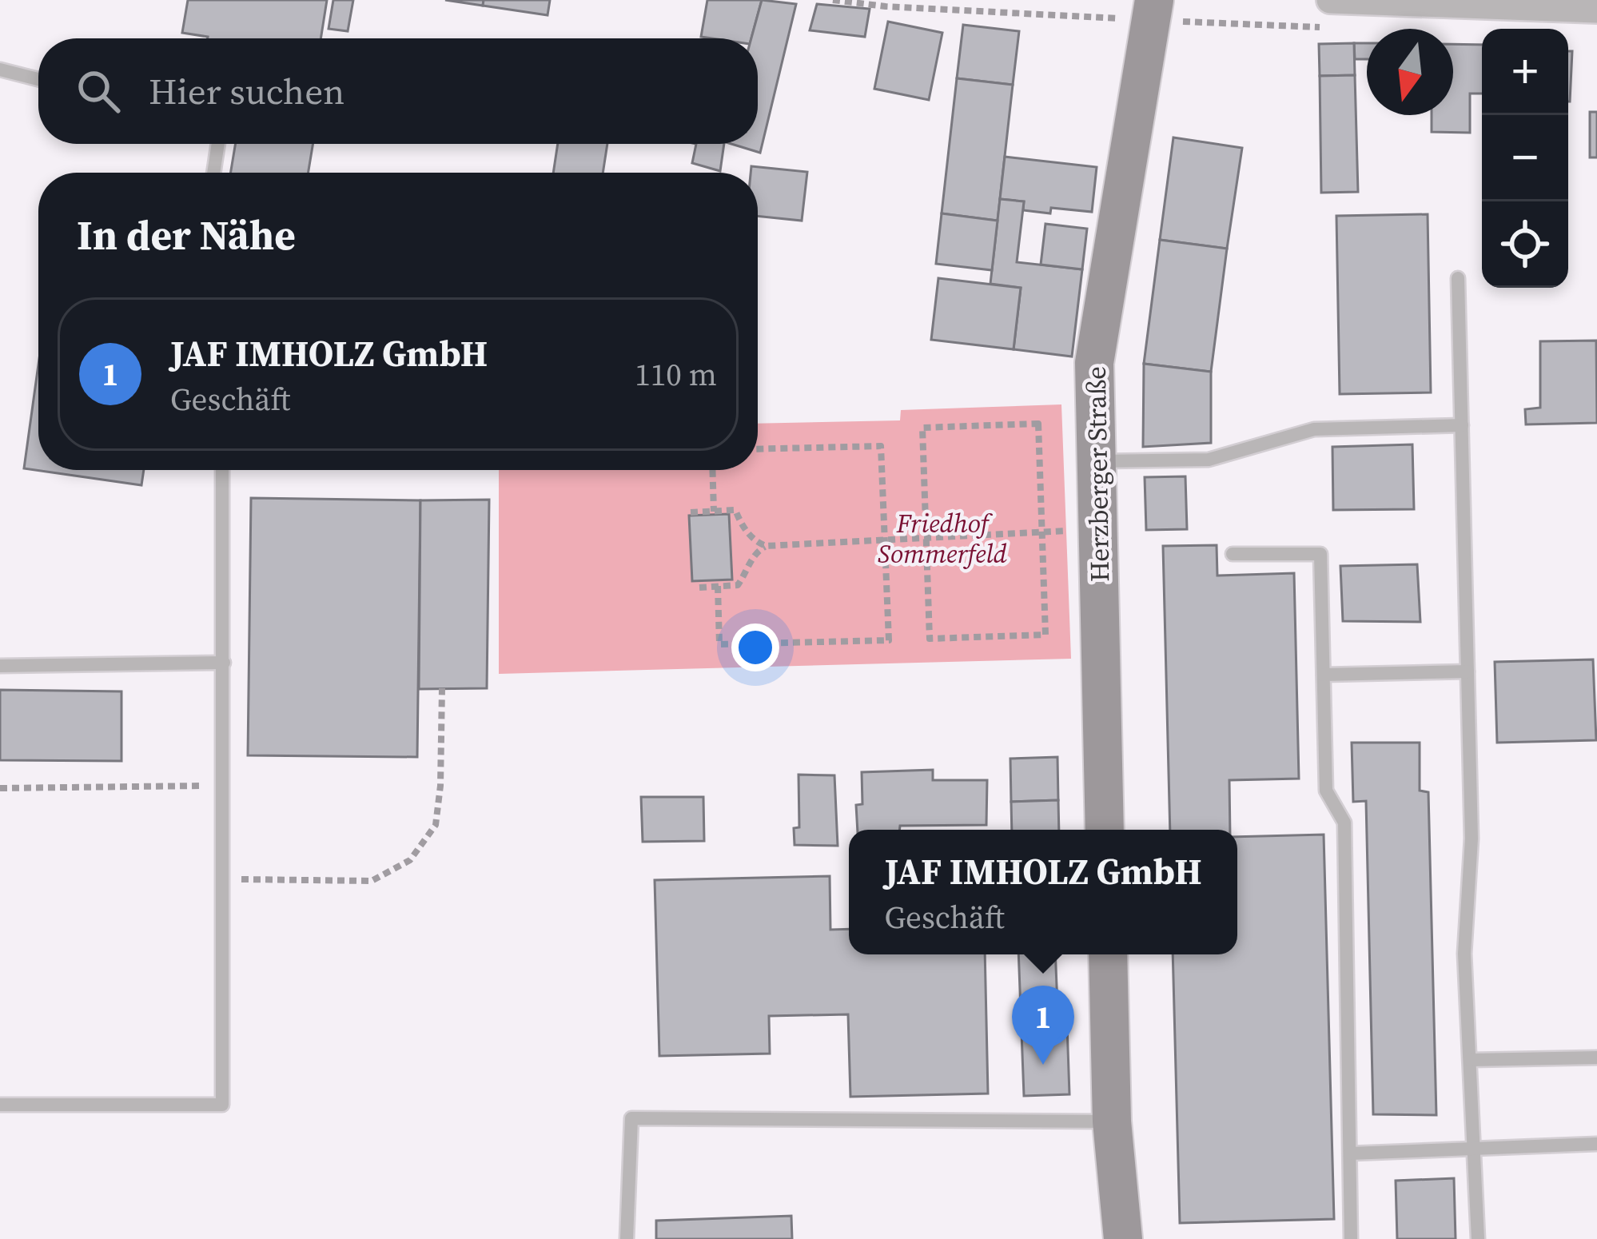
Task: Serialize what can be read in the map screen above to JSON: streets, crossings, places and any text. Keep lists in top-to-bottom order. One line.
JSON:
{"streets":{"main road":["Herzberger Straße"]},"parks":["Friedhof Sommerfeld"],"north":"bottom","page":{"map_buttons":["+","−"],"search":"Hier suchen","heading":"In der Nähe","list":[{"mark":"1","name":"JAF IMHOLZ GmbH","note":"Geschäft","value":"110 m"}],"popup":["JAF IMHOLZ GmbH","Geschäft"],"pins":"1"}}
